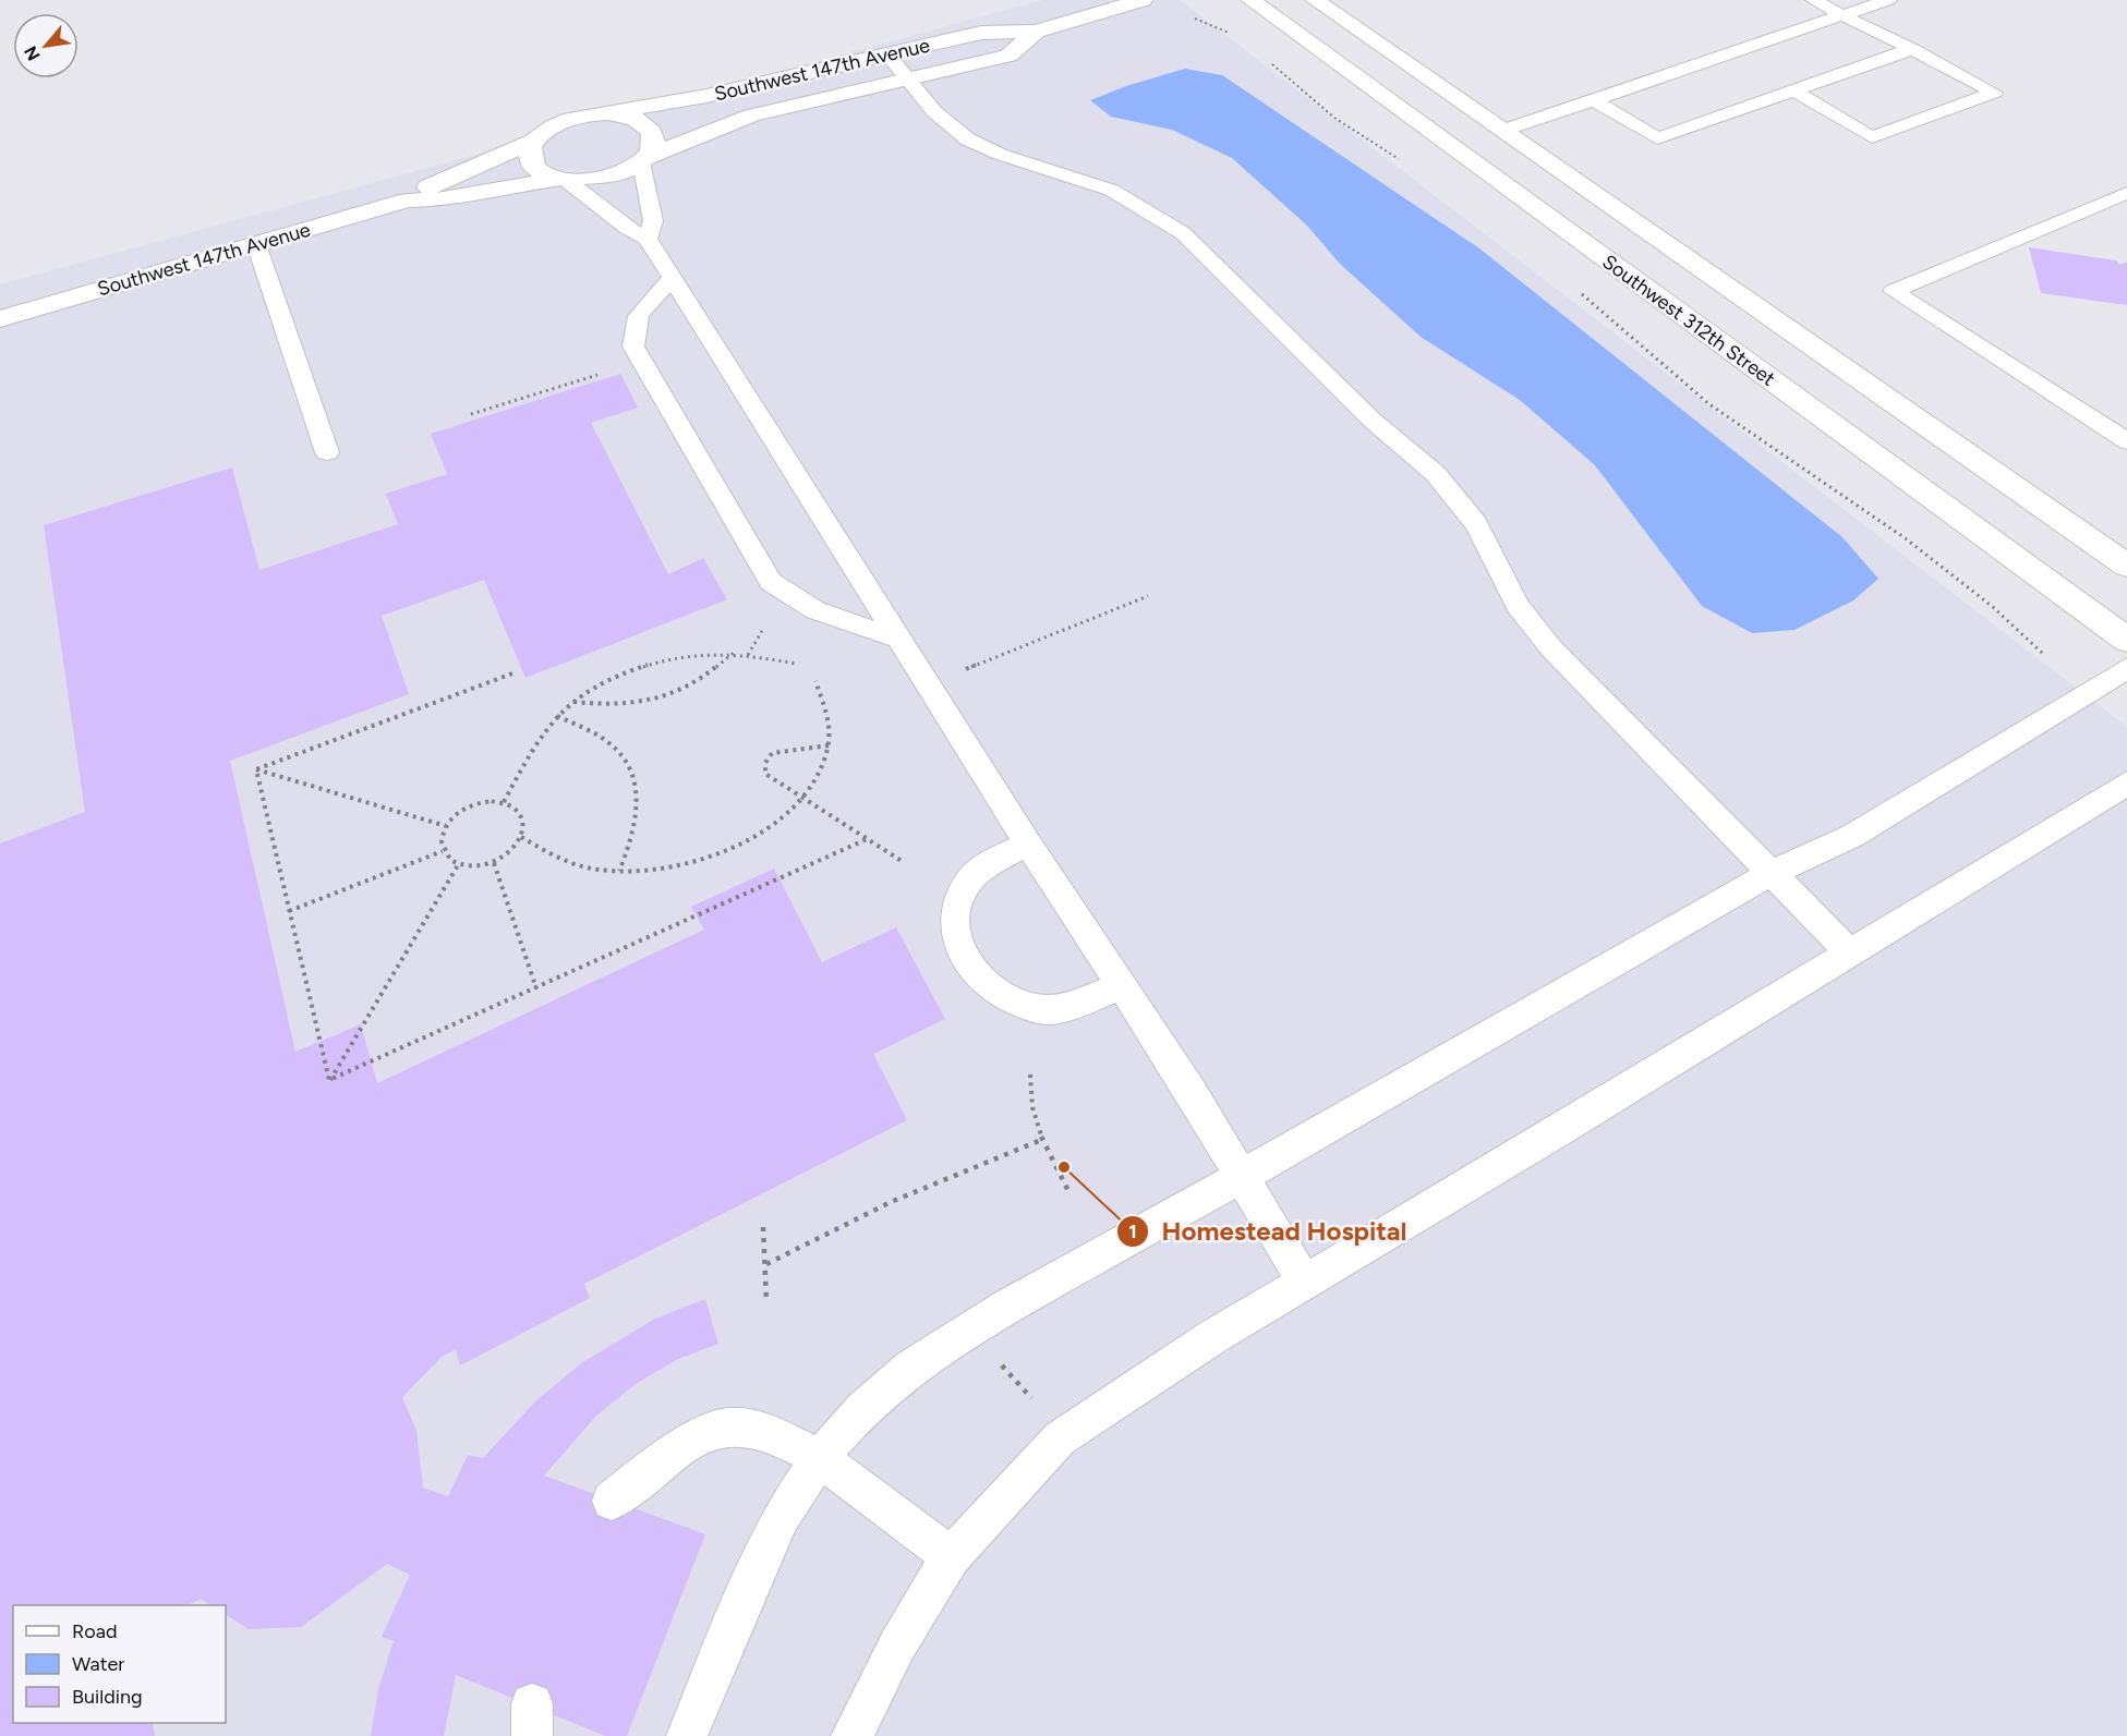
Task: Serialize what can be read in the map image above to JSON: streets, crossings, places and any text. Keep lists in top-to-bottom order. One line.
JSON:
{"streets":{"street":["Southwest 147th Avenue","Southwest 312th Street"]},"places":["Homestead Hospital"],"legend":["Road","Water","Building"],"north":"bottom left"}
